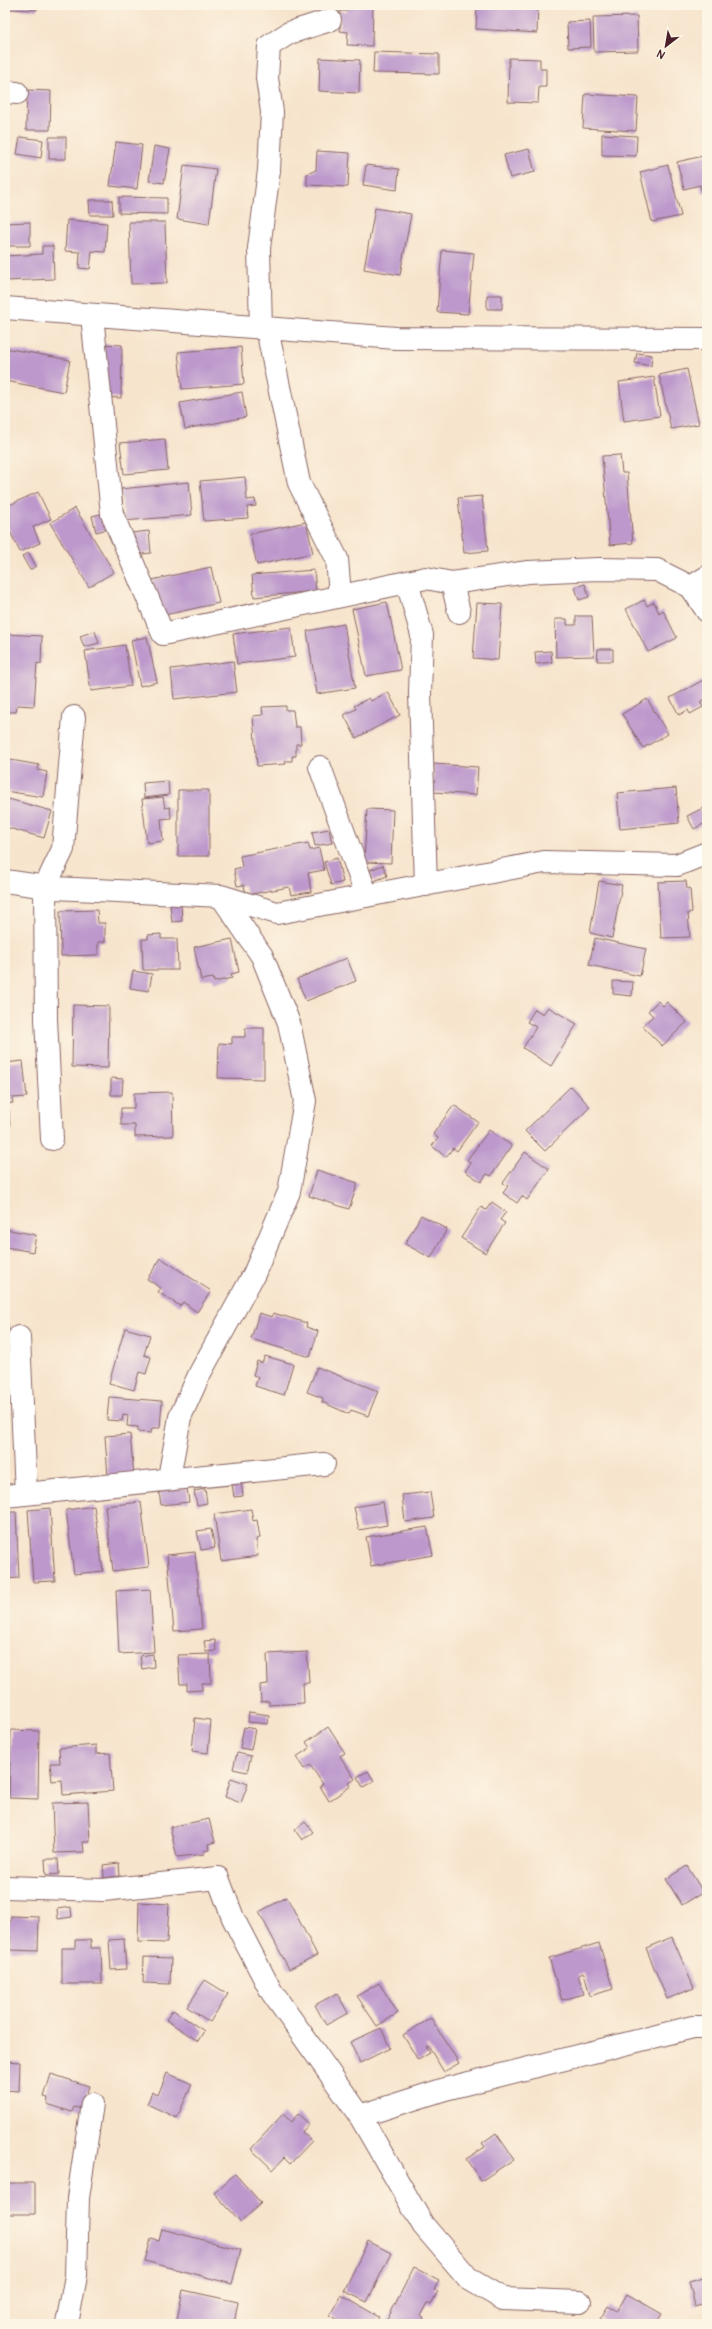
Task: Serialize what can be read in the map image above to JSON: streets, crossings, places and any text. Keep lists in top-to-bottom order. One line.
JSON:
{"north":"bottom left"}
